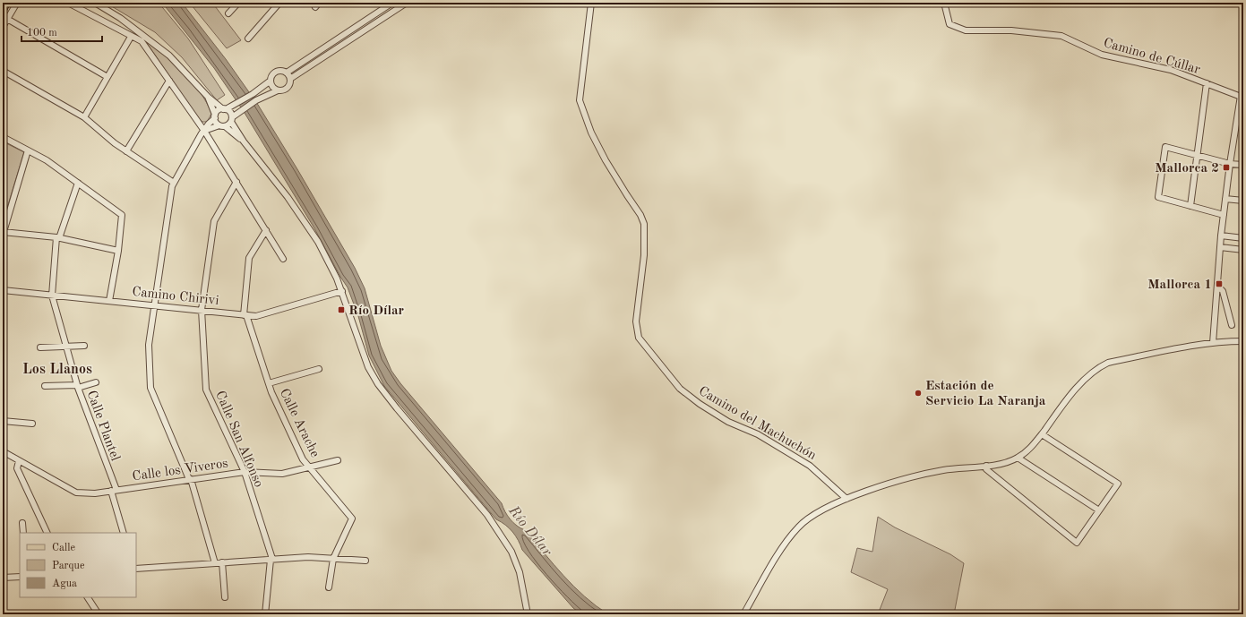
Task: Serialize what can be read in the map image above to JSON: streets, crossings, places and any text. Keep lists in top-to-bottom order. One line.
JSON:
{"streets":{"street":["Camino de Cúllar","Camino Chirivi","Calle Arache","Camino del Machuchón","Calle Plantel","Calle San Alfonso","Calle los Viveros"]},"crossings":[["Camino Chirivi","Calle Arache"],["Camino Chirivi","Calle Plantel"],["Camino Chirivi","Calle San Alfonso"],["Calle Arache","Calle los Viveros"],["Calle Plantel","Calle los Viveros"],["Calle San Alfonso","Calle los Viveros"]],"districts":["Los Llanos"],"water":["Río Dílar"],"places":{"transit":["Mallorca 2","Mallorca 1","Río Dílar"],"other":["Estación de Servicio La Naranja"]},"legend":["Calle","Parque","Agua"],"scale_bar":"100 m"}
